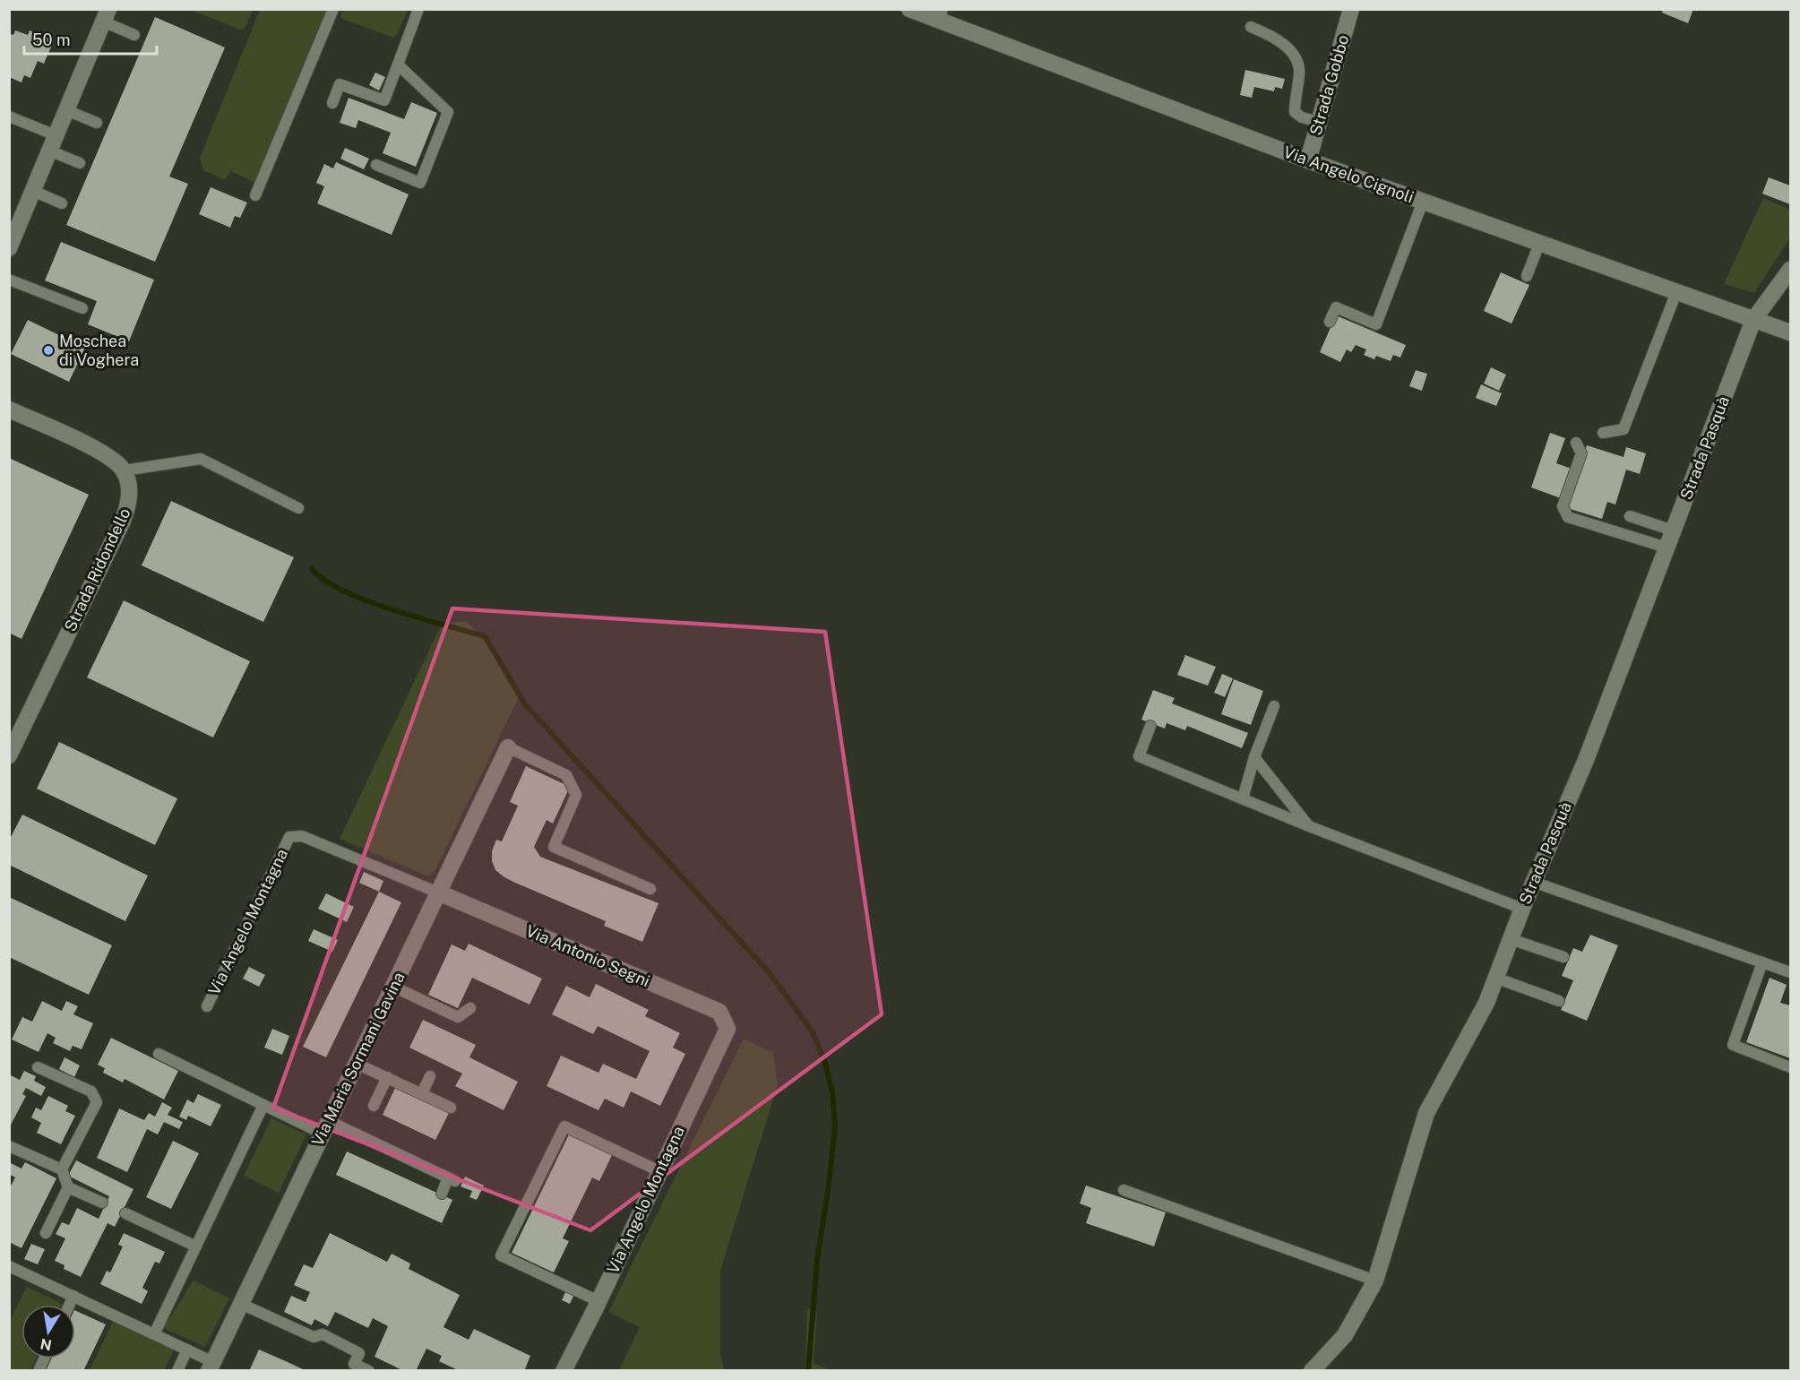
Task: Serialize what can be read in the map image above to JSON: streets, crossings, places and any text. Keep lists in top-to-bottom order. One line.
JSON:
{"streets":{"street":["Strada Gobbo","Via Angelo Cignoli","Strada Pasquà","Strada Ridondello","Via Angelo Montagna","Via Antonio Segni","Via Maria Sormani Gavina"]},"crossings":[["Strada Gobbo","Via Angelo Cignoli"],["Via Angelo Cignoli","Strada Pasquà"],["Via Angelo Montagna","Via Antonio Segni"],["Via Angelo Montagna","Via Maria Sormani Gavina"],["Via Antonio Segni","Via Maria Sormani Gavina"]],"places":["Moschea di Voghera"],"scale_bar":"50 m","north":"bottom"}
